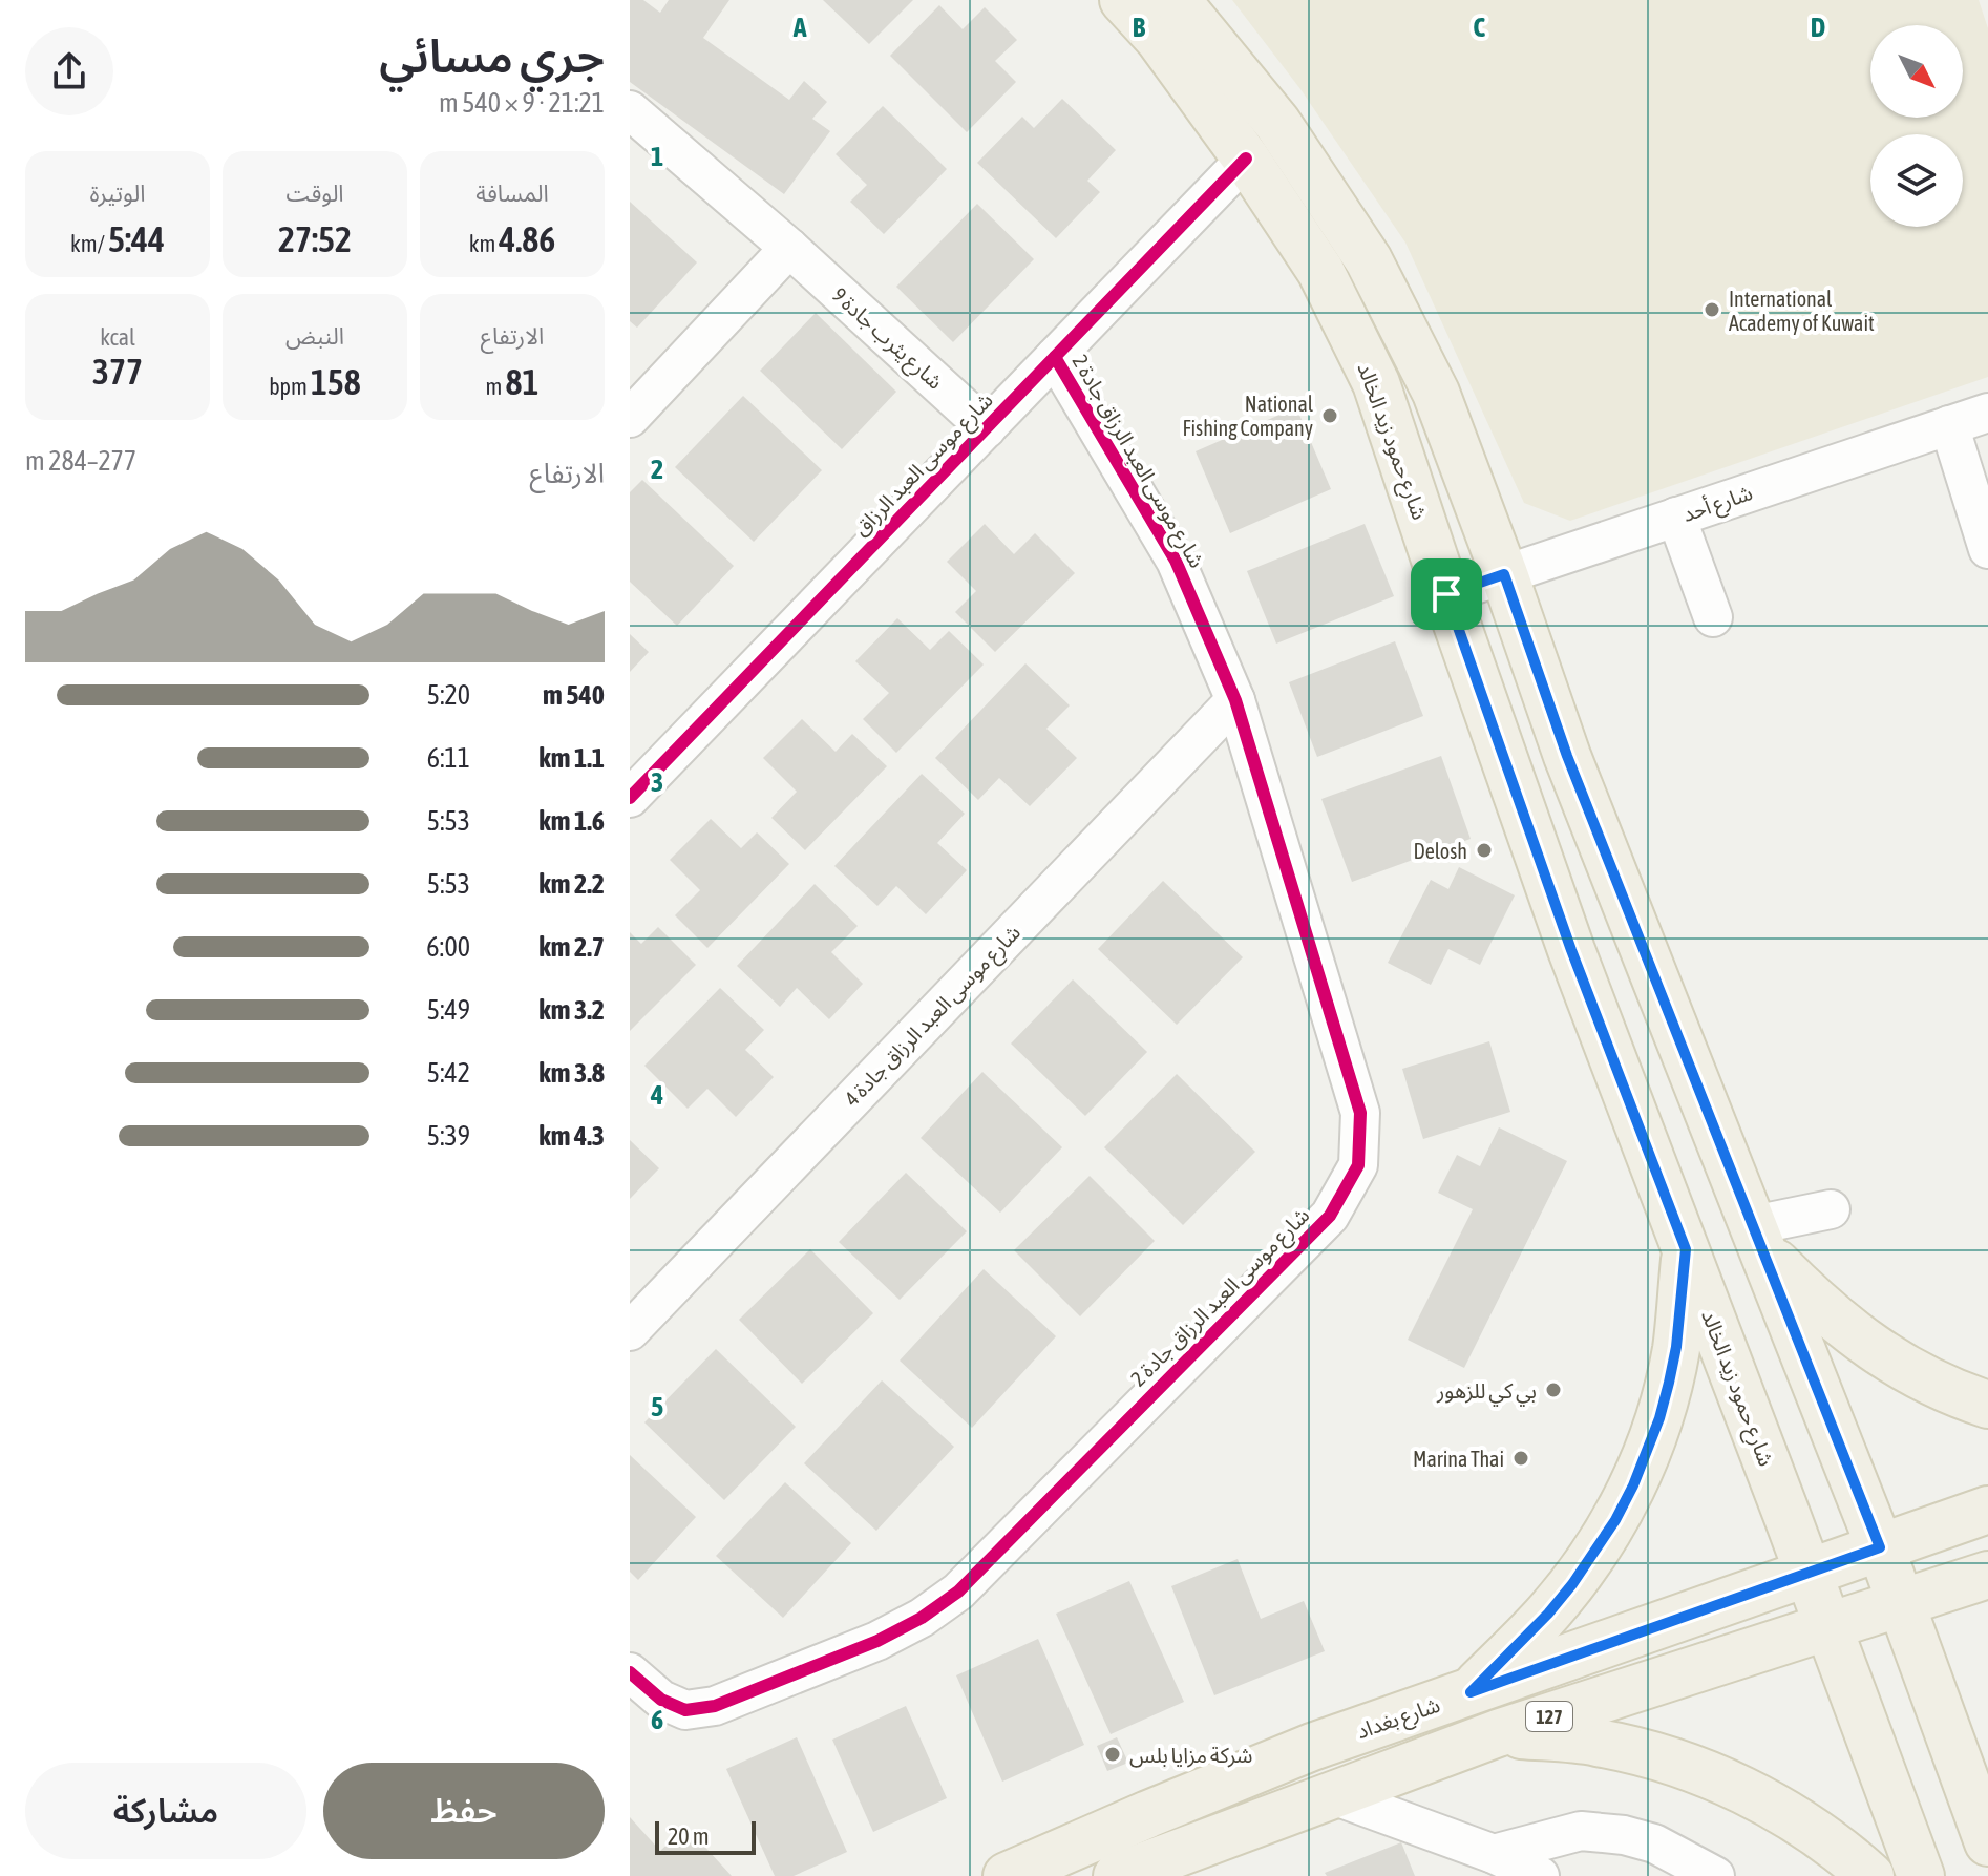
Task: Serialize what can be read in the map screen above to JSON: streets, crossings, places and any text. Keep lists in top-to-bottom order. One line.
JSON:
{"streets":{"main road":["شارع حمود زيد الخالد","127","شارع بغداد"],"street":["شارع يثرب جادة 9","شارع موسى العبد الرزاق جادة 2","شارع موسى العبد الرزاق","شارع أحد","شارع موسى العبد الرزاق جادة 4"]},"crossings":[["شارع يثرب جادة 9","شارع موسى العبد الرزاق"],["شارع حمود زيد الخالد","شارع موسى العبد الرزاق"],["شارع حمود زيد الخالد","شارع أحد"],["شارع حمود زيد الخالد","127"],["شارع حمود زيد الخالد","شارع بغداد"],["شارع موسى العبد الرزاق جادة 2","شارع موسى العبد الرزاق"],["شارع موسى العبد الرزاق جادة 2","شارع موسى العبد الرزاق جادة 4"]],"places":["International Academy of Kuwait","National Fishing Company","Delosh","بي كي للزهور","Marina Thai","شركة مزايا بلس"],"scale_bar":"20 m","north":"bottom right","page":{"heading":["جري مسائي","21:21 · 9 × 540 m"],"stats":[["المسافة","4.86 km"],["الوقت","27:52"],["الوتيرة","5:44 /km"],["الارتفاع","81 m"],["النبض","158 bpm"],["kcal","377"]],"chart":["الارتفاع","277–284 m"],"list":[{"name":"540 m","note":"5:20"},{"name":"1.1 km","note":"6:11"},{"name":"1.6 km","note":"5:53"},{"name":"2.2 km","note":"5:53"},{"name":"2.7 km","note":"6:00"},{"name":"3.2 km","note":"5:49"},{"name":"3.8 km","note":"5:42"},{"name":"4.3 km","note":"5:39"}],"buttons":["حفظ","مشاركة"],"scale":"20 m"},"grid":{"columns":["A","B","C","D"],"rows":["1","2","3","4","5","6"]}}
